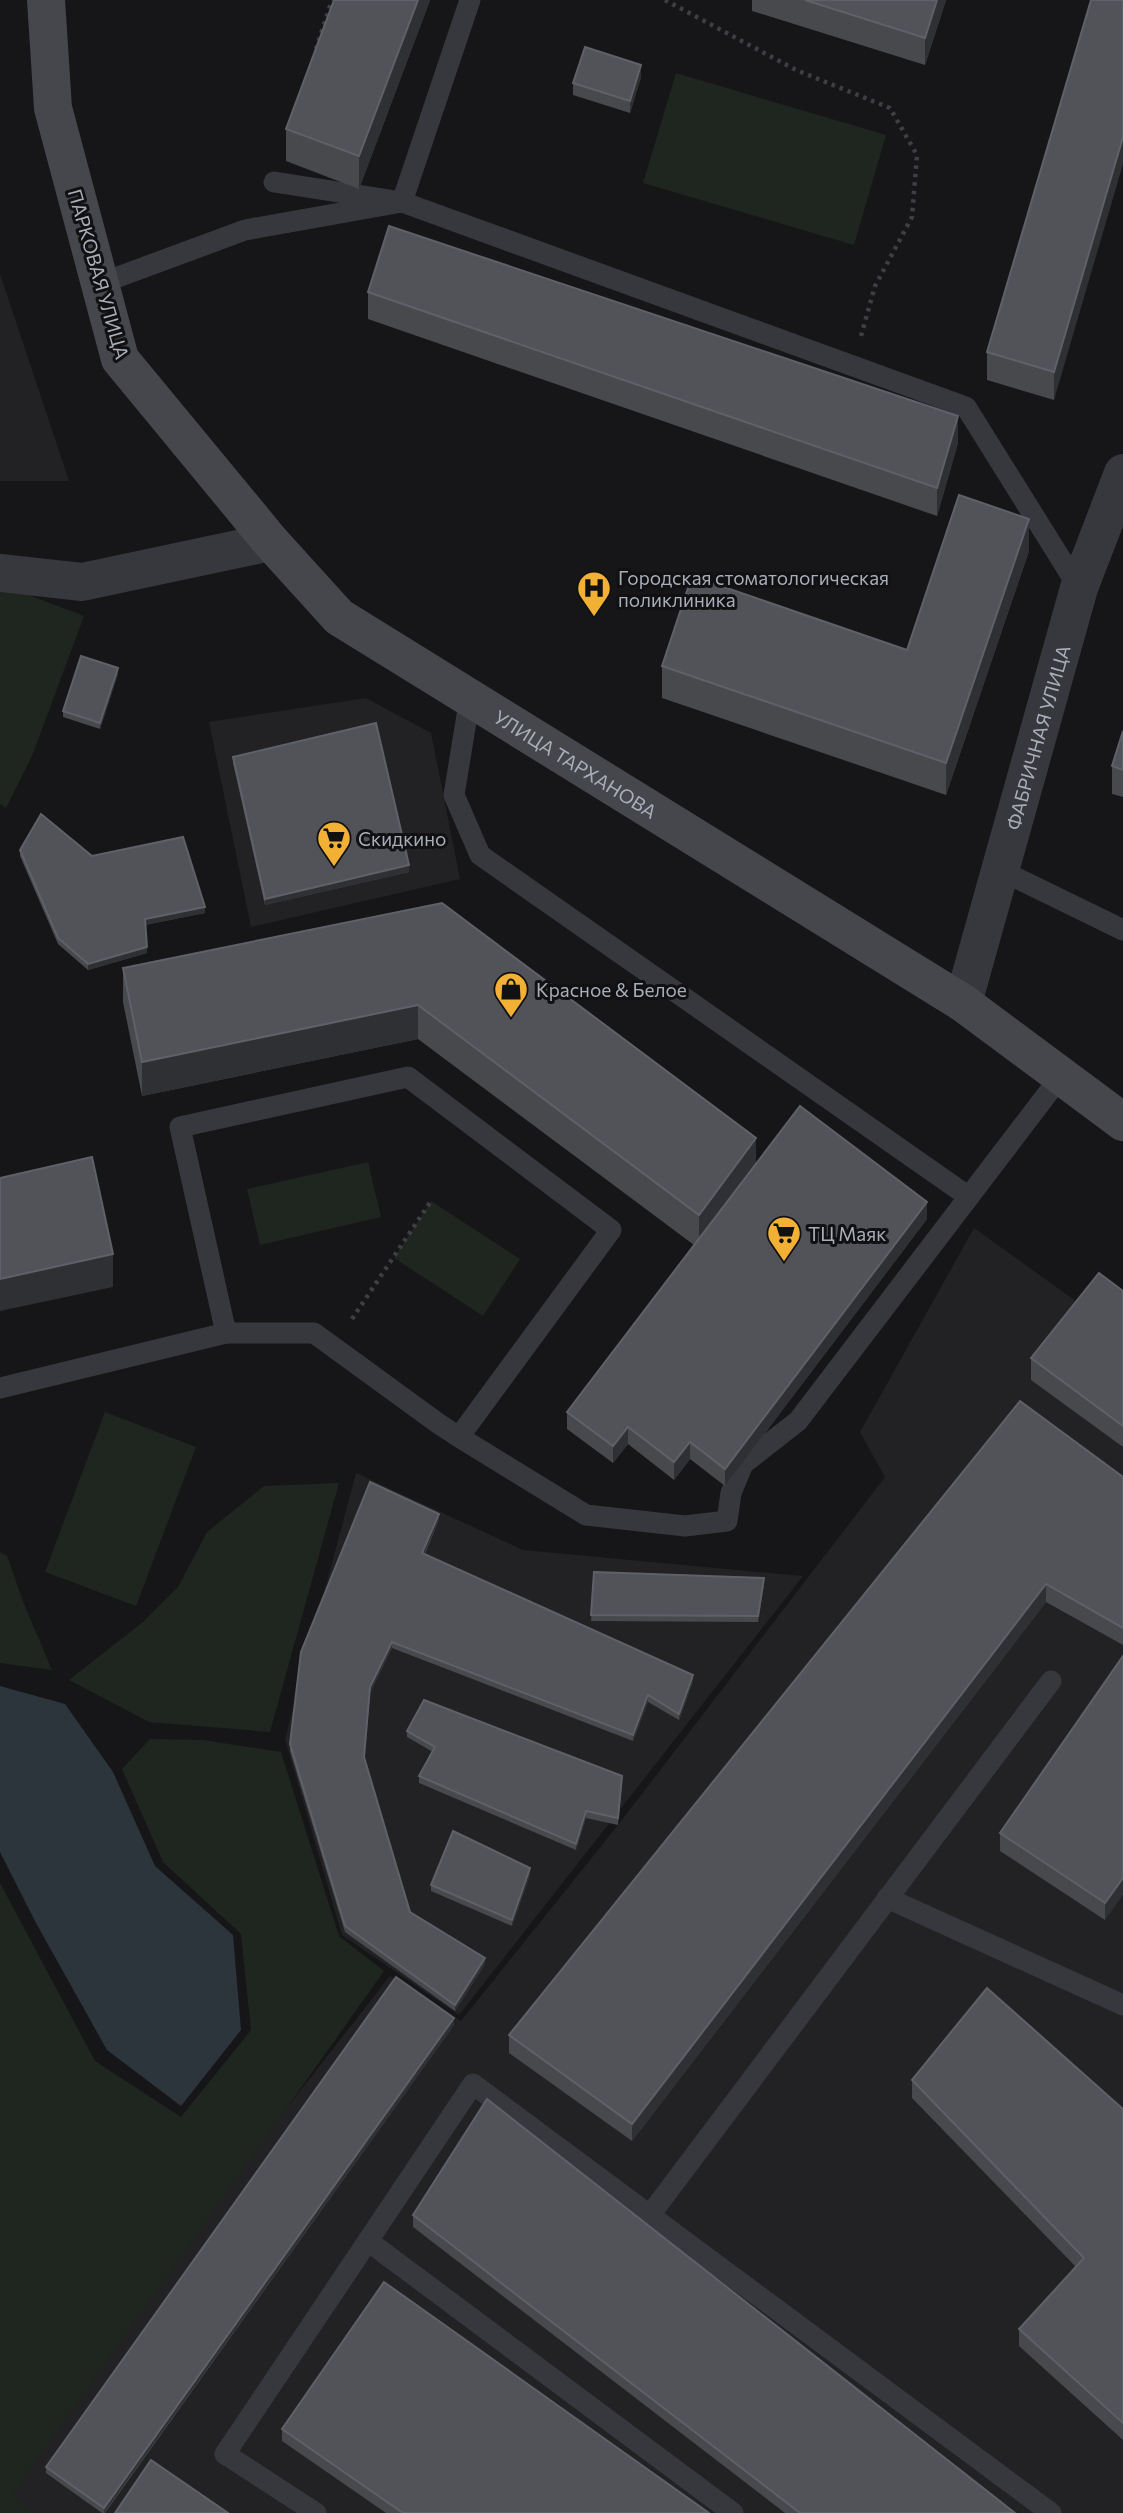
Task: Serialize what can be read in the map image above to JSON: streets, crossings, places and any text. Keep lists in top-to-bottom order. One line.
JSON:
{"streets":{"main road":["ПАРКОВАЯ УЛИЦА","УЛИЦА ТАРХАНОВА"],"street":["ФАБРИЧНАЯ УЛИЦА"]},"crossings":[["ПАРКОВАЯ УЛИЦА","УЛИЦА ТАРХАНОВА"],["ФАБРИЧНАЯ УЛИЦА","УЛИЦА ТАРХАНОВА"]],"places":{"hospital":["Городская стоматологическая поликлиника"],"supermarket":["Скидкино","ТЦ Маяк"],"shop":["Красное & Белое"]}}
